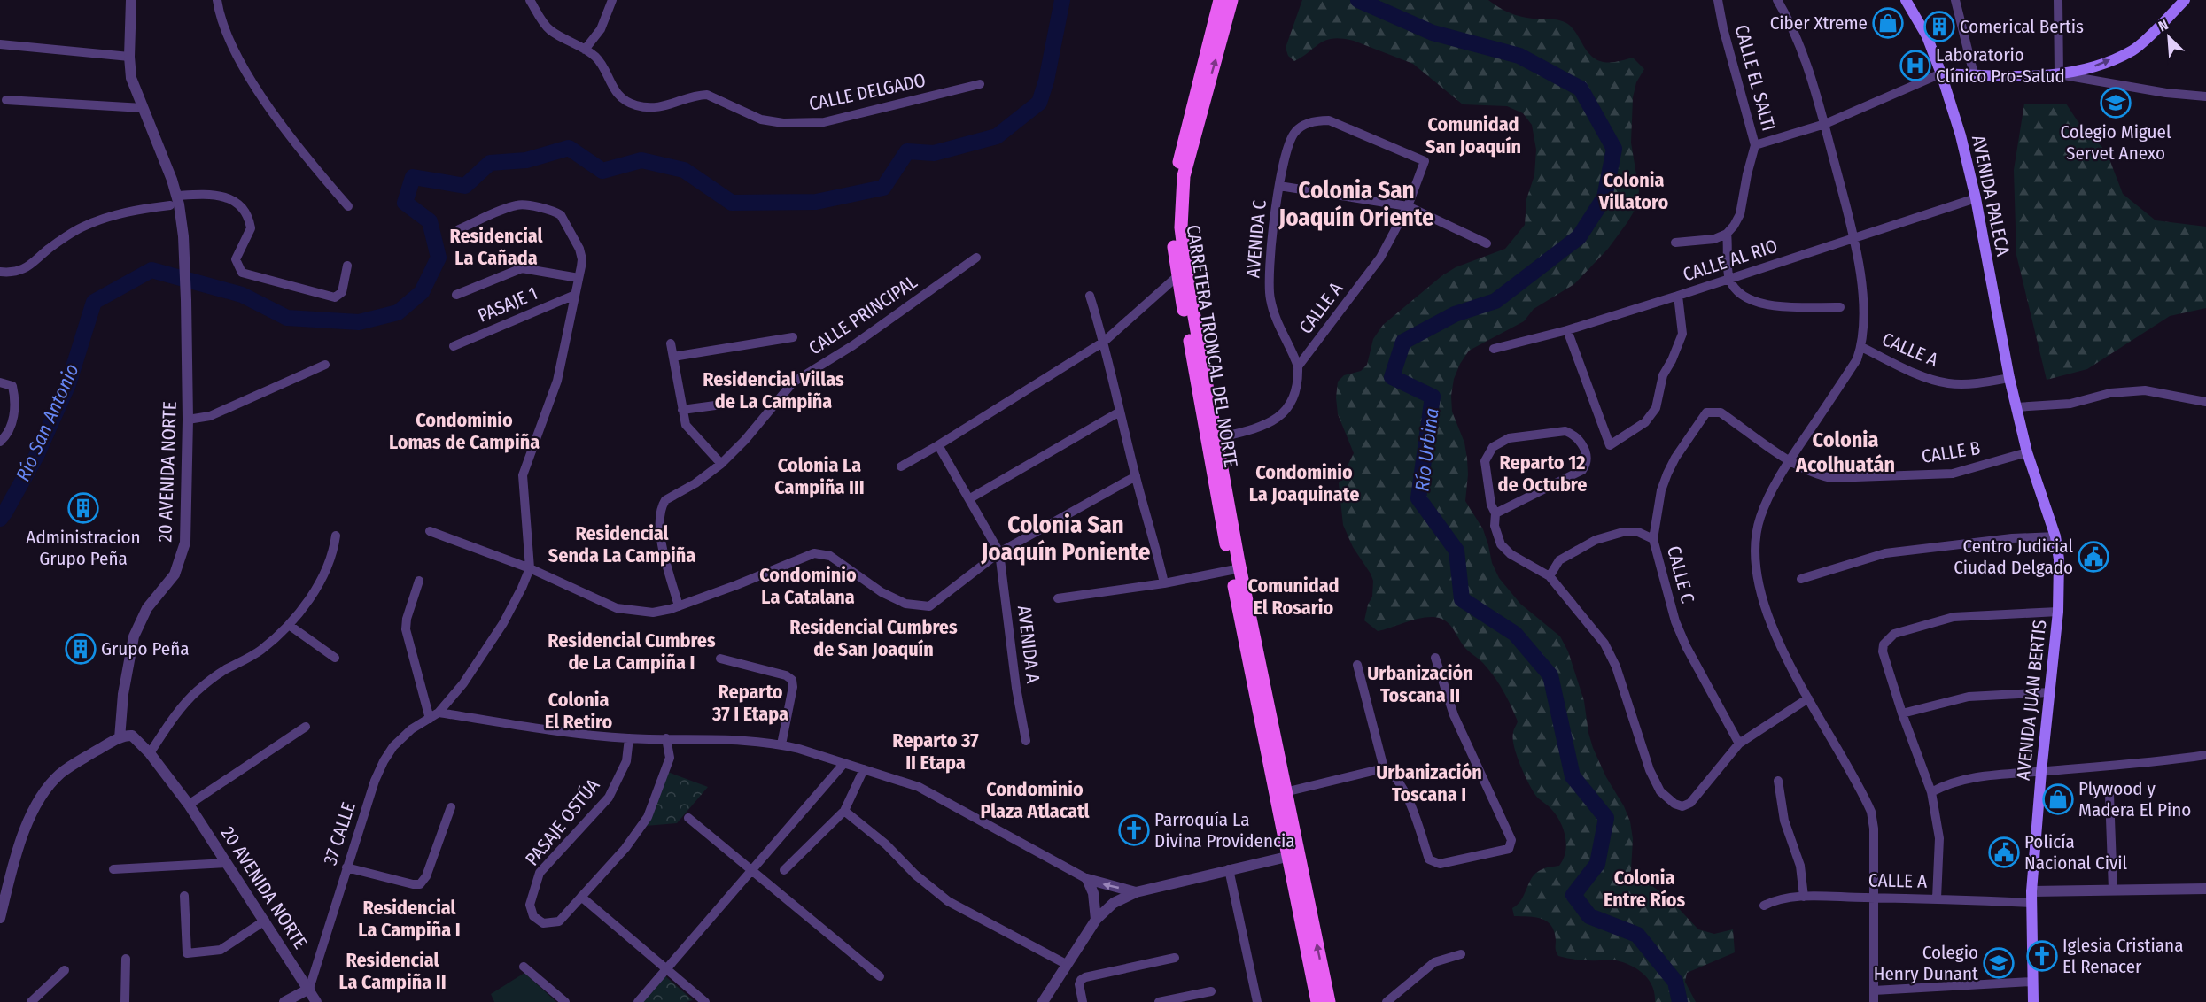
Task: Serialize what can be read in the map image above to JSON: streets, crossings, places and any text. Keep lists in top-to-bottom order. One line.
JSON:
{"streets":{"main road":["AVENIDA PALECA","CARRETERA TRONCAL DEL NORTE","AVENIDA JUAN BERTIS"],"street":["CALLE EL SALTI","CALLE DELGADO","AVENIDA C","CALLE AL RIO","PASAJE 1","CALLE A","CALLE PRINCIPAL","CALLE B","20 AVENIDA NORTE","CALLE C","AVENIDA A","PASAJE OSTÚA","37 CALLE"]},"crossings":[["AVENIDA PALECA","CALLE AL RIO"],["AVENIDA PALECA","CALLE A"],["AVENIDA PALECA","AVENIDA JUAN BERTIS"],["AVENIDA C","CALLE A"],["CALLE A","AVENIDA JUAN BERTIS"],["CALLE B","CALLE C"],["CALLE B","AVENIDA JUAN BERTIS"],["20 AVENIDA NORTE","37 CALLE"]],"districts":["Comunidad San Joaquín","Colonia Villatoro","Colonia San Joaquín Oriente","Residencial La Cañada","Residencial Villas de La Campiña","Condominio Lomas de Campiña","Colonia Acolhuatán","Reparto 12 de Octubre","Colonia La Campiña III","Condominio La Joaquinate","Colonia San Joaquín Poniente","Residencial Senda La Campiña","Condominio La Catalana","Comunidad El Rosario","Residencial Cumbres de San Joaquín","Residencial Cumbres de La Campiña I","Urbanización Toscana II","Reparto 37 I Etapa","Colonia El Retiro","Reparto 37 II Etapa","Urbanización Toscana I","Condominio Plaza Atlacatl","Colonia Entre Ríos","Residencial La Campiña I","Residencial La Campiña II"],"water":["Río San Antonio","Río Urbina"],"places":{"shop":["Ciber Xtreme","Plywood y Madera El Pino"],"building":["Comerical Bertis","Administracion Grupo Peña","Grupo Peña"],"hospital":["Laboratorio Clínico Pro-Salud"],"school or university":["Colegio Miguel Servet Anexo","Colegio Henry Dunant"],"public building":["Centro Judicial Ciudad Delgado","Policía Nacional Civil"],"church":["Parroquía La Divina Providencia","Iglesia Cristiana El Renacer"]},"north":"top left"}
